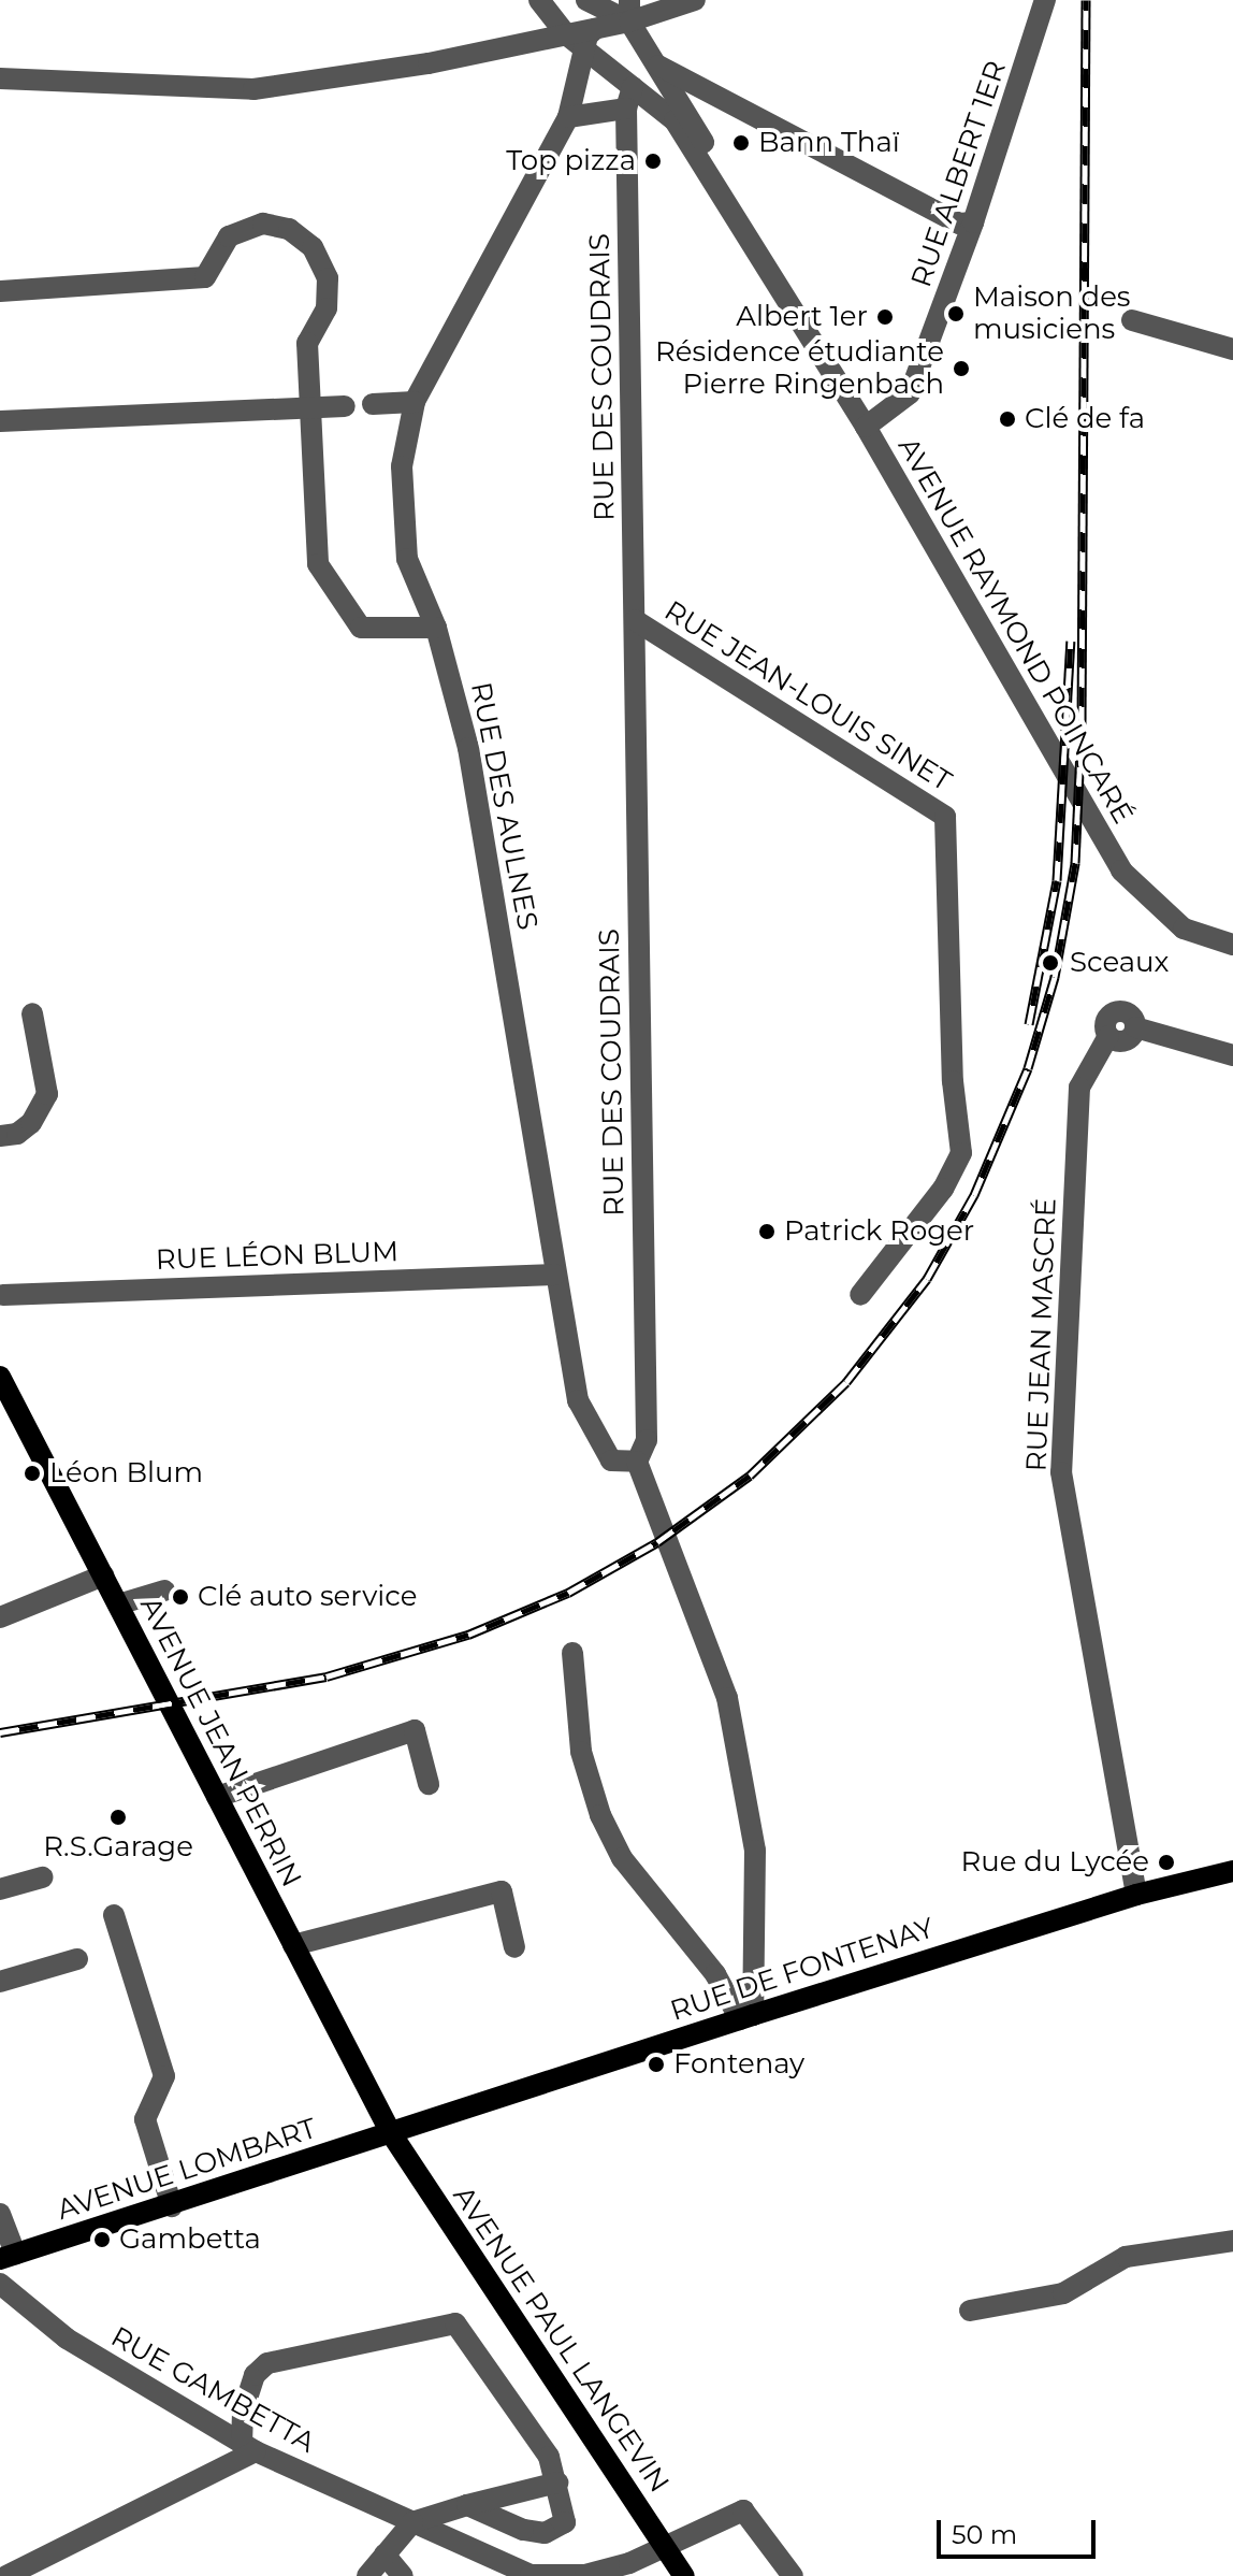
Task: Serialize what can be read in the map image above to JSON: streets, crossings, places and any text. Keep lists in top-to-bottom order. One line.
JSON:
{"streets":{"main road":["AVENUE JEAN PERRIN","RUE DE FONTENAY","AVENUE LOMBART","AVENUE PAUL LANGEVIN"],"street":["RUE ALBERT 1ER","RUE DES COUDRAIS","AVENUE RAYMOND POINCARÉ","RUE JEAN-LOUIS SINET","RUE DES AULNES","RUE LÉON BLUM","RUE JEAN MASCRÉ","RUE GAMBETTA"]},"crossings":[["RUE ALBERT 1ER","AVENUE RAYMOND POINCARÉ"],["RUE DES COUDRAIS","AVENUE RAYMOND POINCARÉ"],["RUE DES COUDRAIS","RUE JEAN-LOUIS SINET"],["RUE DES COUDRAIS","RUE DES AULNES"],["AVENUE RAYMOND POINCARÉ","RUE DES AULNES"],["RUE DES AULNES","RUE LÉON BLUM"],["RUE JEAN MASCRÉ","RUE DE FONTENAY"],["AVENUE JEAN PERRIN","RUE DE FONTENAY"],["AVENUE JEAN PERRIN","AVENUE LOMBART"],["AVENUE JEAN PERRIN","AVENUE PAUL LANGEVIN"],["RUE DE FONTENAY","AVENUE LOMBART"],["RUE DE FONTENAY","AVENUE PAUL LANGEVIN"],["AVENUE LOMBART","AVENUE PAUL LANGEVIN"],["AVENUE PAUL LANGEVIN","RUE GAMBETTA"]],"places":["Bann Thaï","Top pizza","Maison des musiciens","Albert 1er","Résidence étudiante Pierre Ringenbach","Clé de fa","Sceaux","Patrick Roger","Léon Blum","Clé auto service","R.S.Garage","Rue du Lycée","Fontenay","Gambetta"],"scale_bar":"50 m"}
